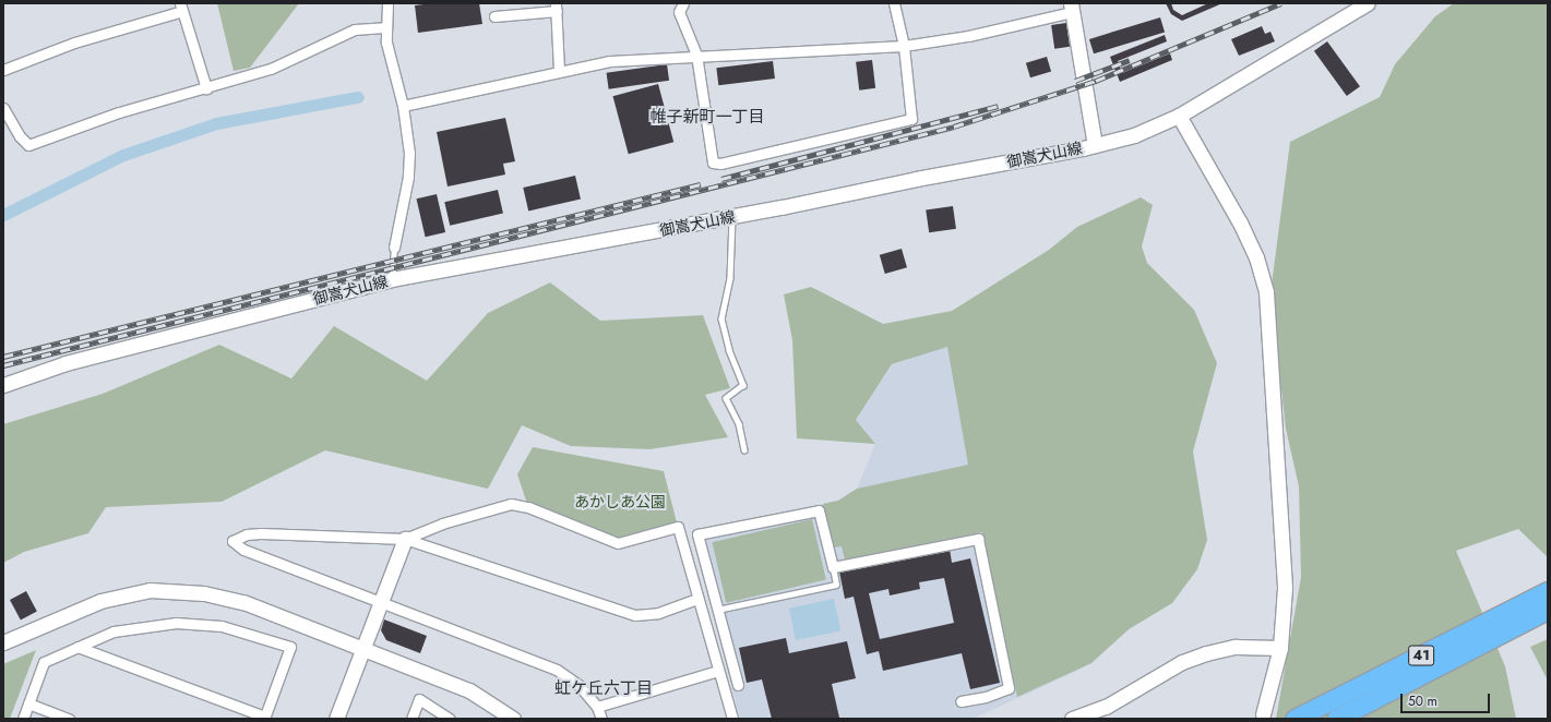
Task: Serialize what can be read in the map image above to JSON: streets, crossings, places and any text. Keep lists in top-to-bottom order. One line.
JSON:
{"streets":{"highway":["41"],"street":["御嵩犬山線"]},"districts":["帷子新町一丁目","虹ケ丘六丁目"],"parks":["あかしあ公園"],"scale_bar":"50 m"}
